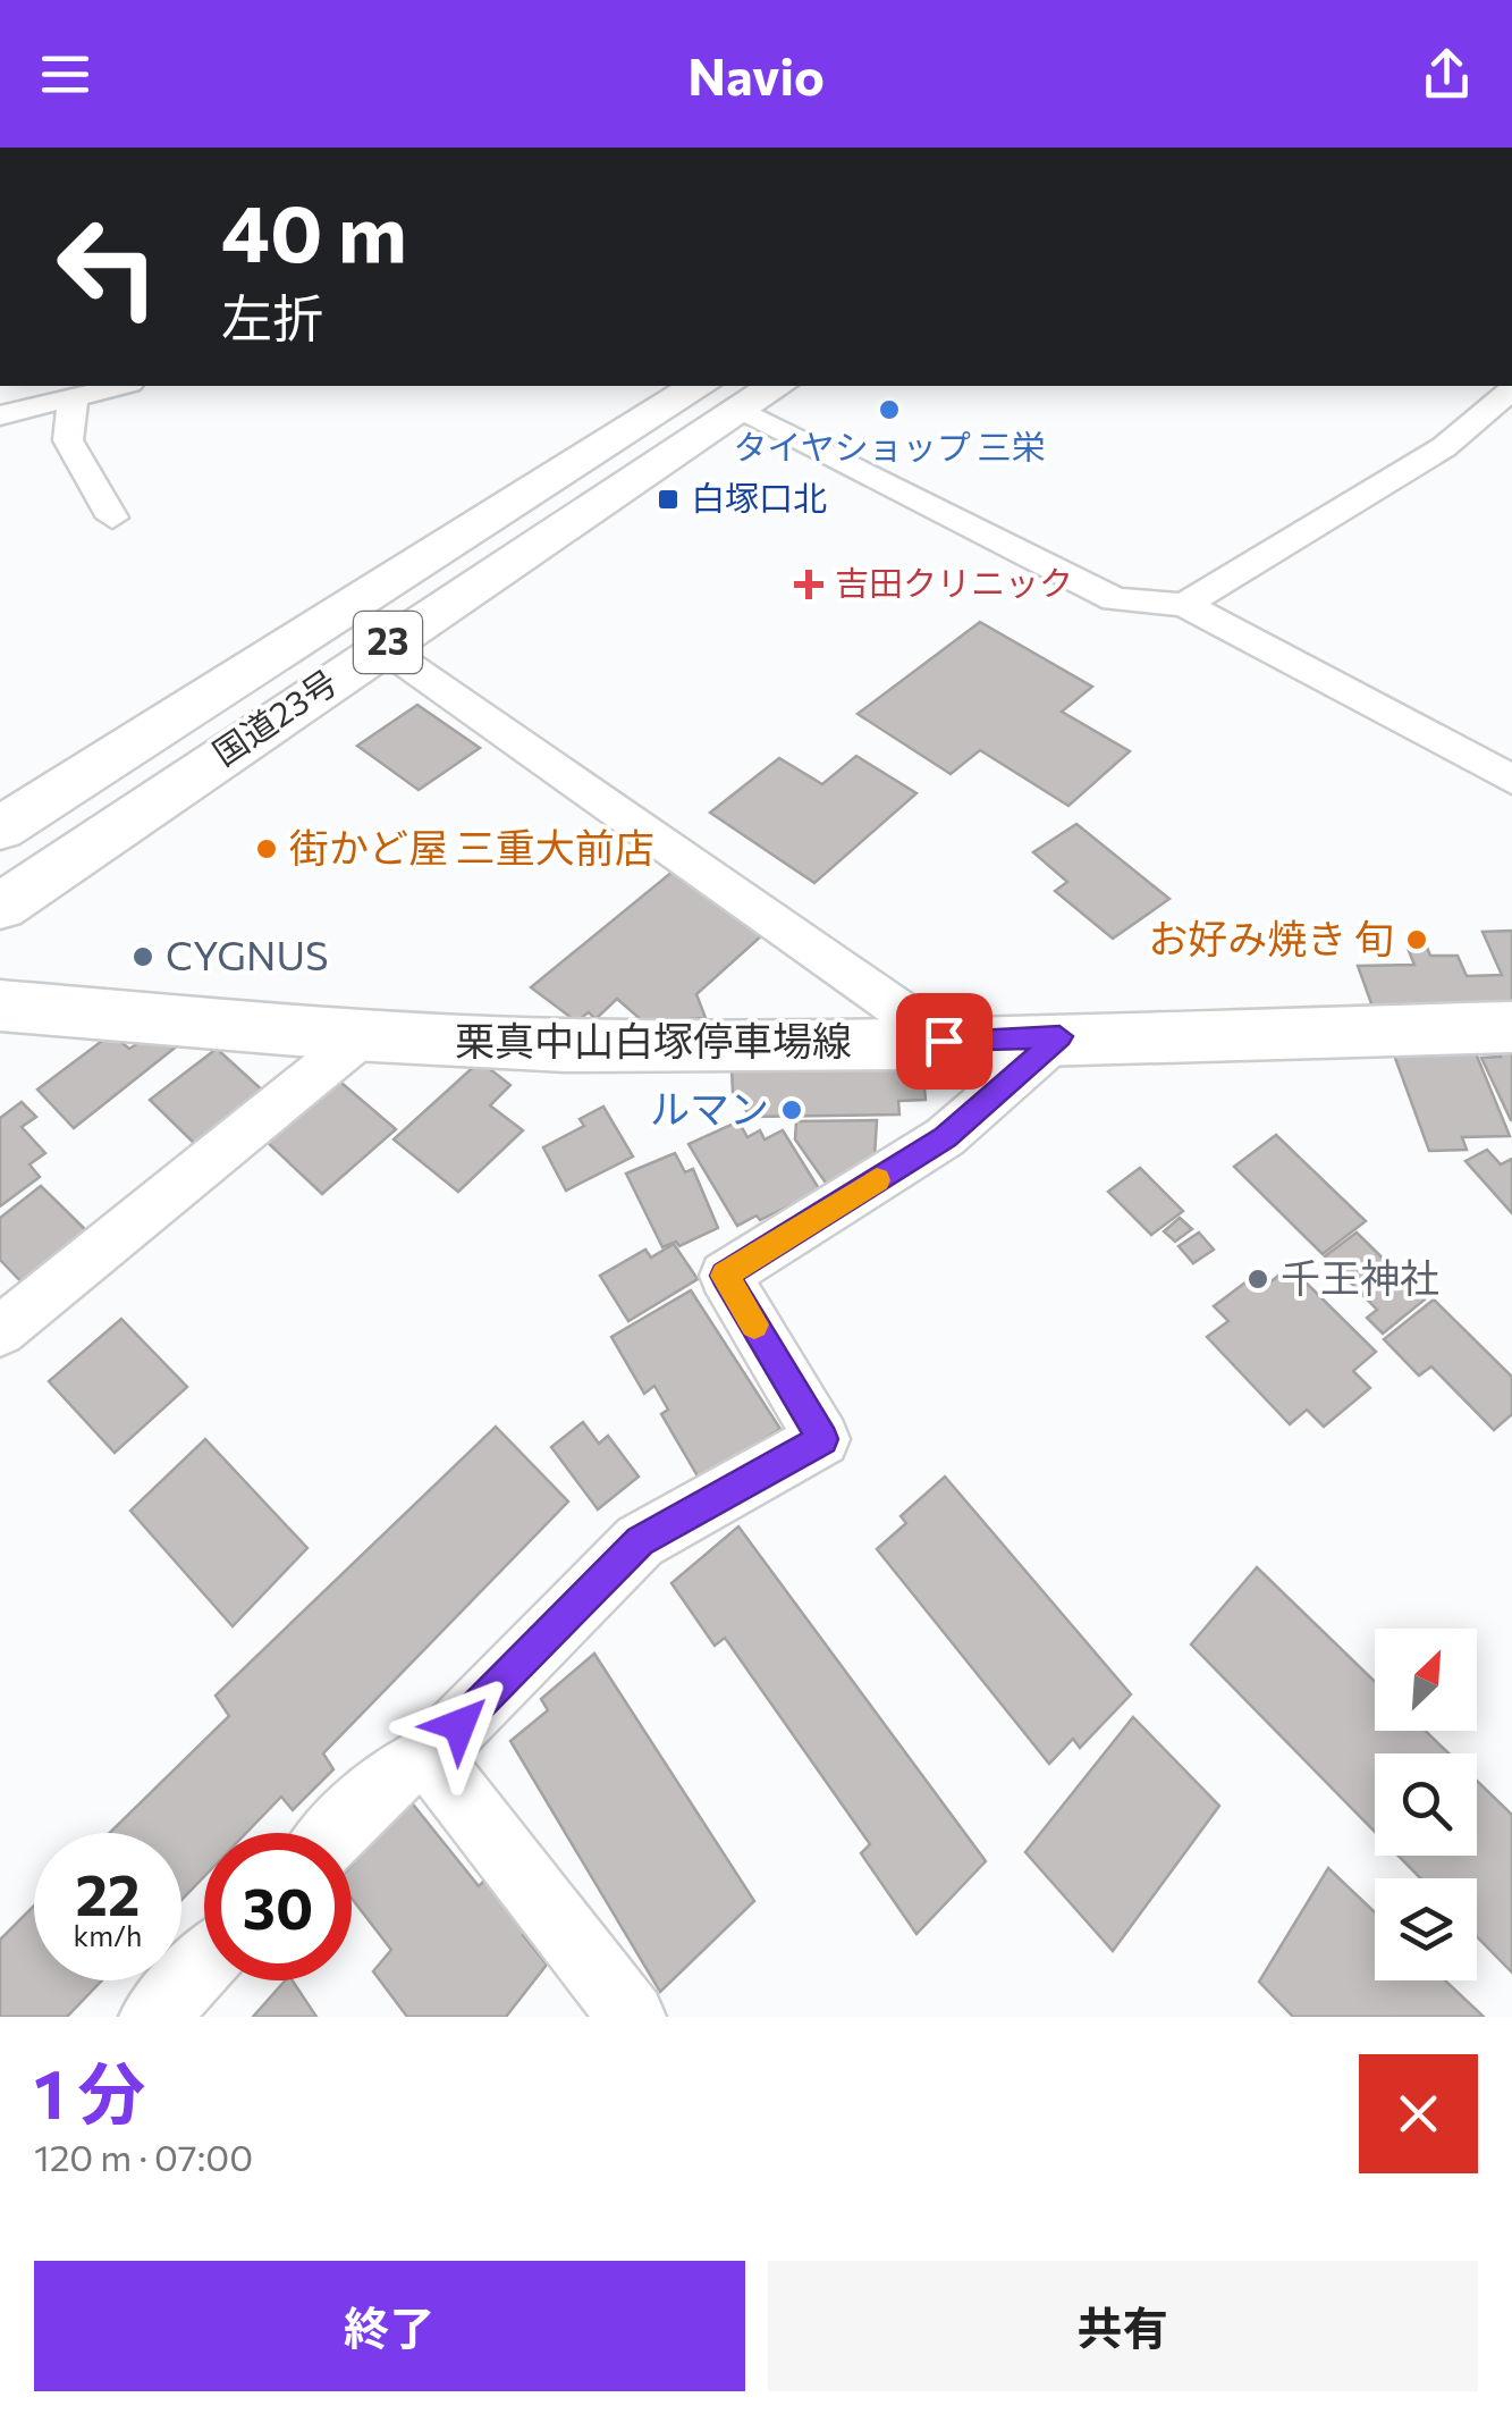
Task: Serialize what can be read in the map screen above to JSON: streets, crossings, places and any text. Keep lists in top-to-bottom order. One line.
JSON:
{"streets":{"main road":["23","国道23号","栗真中山白塚停車場線"]},"places":{"other":["タイヤショップ 三栄","街かど屋 三重大前店","お好み焼き 旬","CYGNUS","ルマン","千王神社"],"transit":["白塚口北"],"health":["吉田クリニック"]},"north":"top right","page":{"header":"Navio","turn":["40 m","左折"],"speed":"22 km/h","limit":"30","heading":["1 分","120 m · 07:00"],"buttons":["終了","共有"]}}
